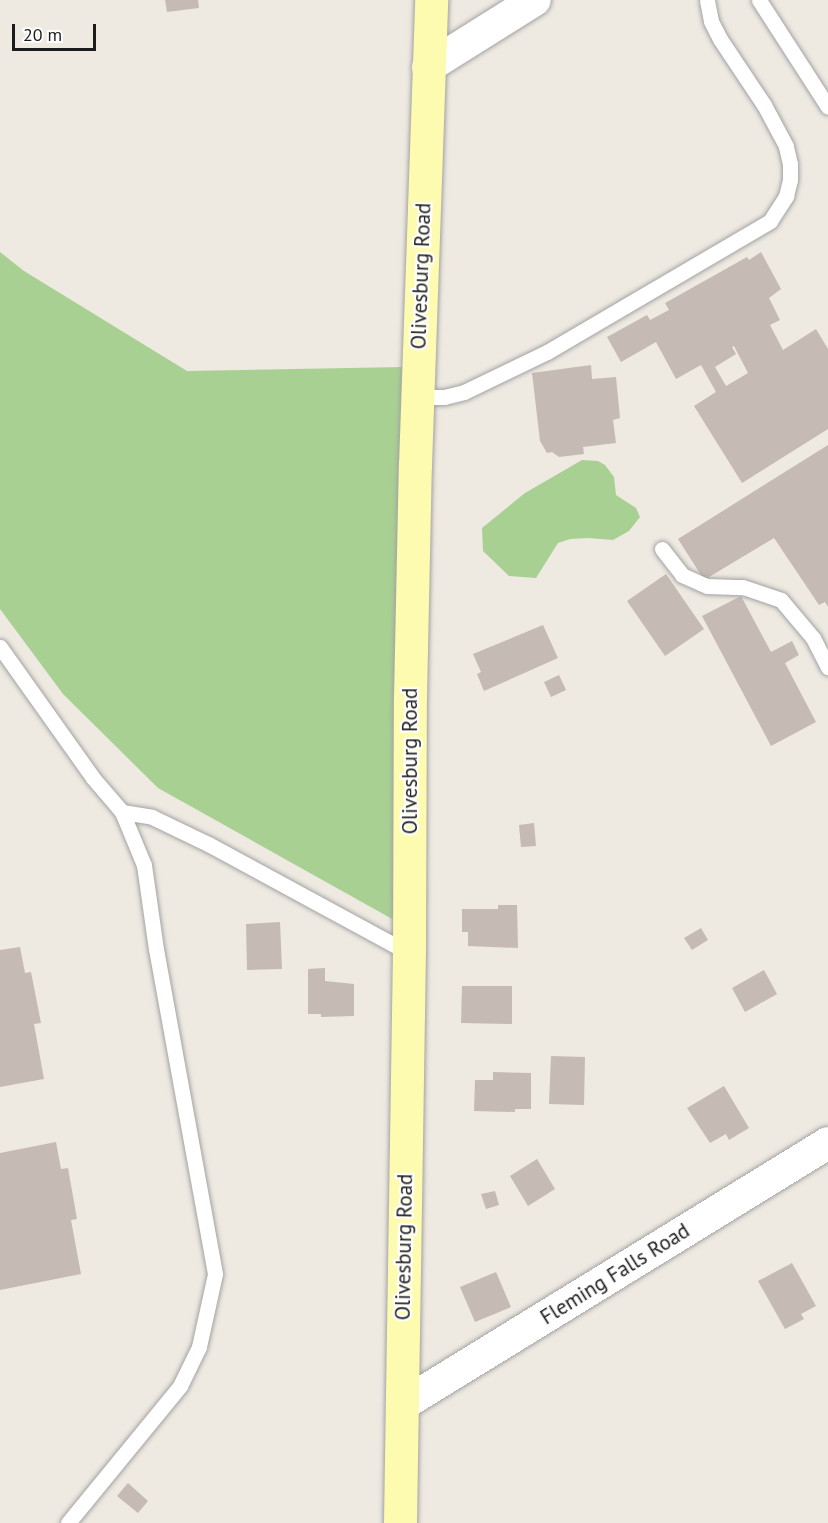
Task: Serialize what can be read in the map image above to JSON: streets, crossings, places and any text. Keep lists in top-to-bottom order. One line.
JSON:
{"streets":{"main road":["Olivesburg Road"],"street":["Fleming Falls Road"]},"crossings":[["Olivesburg Road","Fleming Falls Road"]],"scale_bar":"20 m"}
